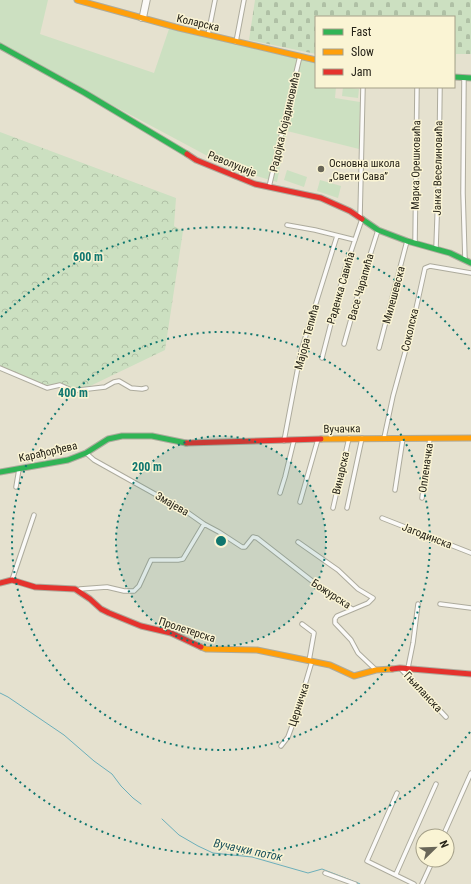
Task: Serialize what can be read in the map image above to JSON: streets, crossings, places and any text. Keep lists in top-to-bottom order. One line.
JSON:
{"streets":{"street":["Коларска","Радојка Којадиновића","Револуције","Марка Орешковића","Јанка Веселиновића","Васе Чарапића","Раденка Савића","Милешевска","Соколска","Мајора Тепића","Вучачка","Карађорђева","Опленачка","Винарска","Змајева","Јагодинска","Божурска","Пролетерска","Гњиланска","Церничка"]},"crossings":[["Коларска","Радојка Којадиновића"],["Радојка Којадиновића","Револуције"],["Револуције","Марка Орешковића"],["Револуције","Јанка Веселиновића"],["Револуције","Васе Чарапића"],["Револуције","Раденка Савића"],["Револуције","Милешевска"],["Соколска","Вучачка"],["Мајора Тепића","Вучачка"],["Вучачка","Карађорђева"],["Вучачка","Опленачка"],["Вучачка","Винарска"],["Карађорђева","Змајева"],["Змајева","Божурска"],["Пролетерска","Гњиланска"],["Пролетерска","Церничка"]],"water":["Вучачки поток"],"places":["Основна школа „Свети Сава”"],"legend":["Fast","Slow","Jam"],"north":"top right","rings":["600 m","400 m","200 m"]}
